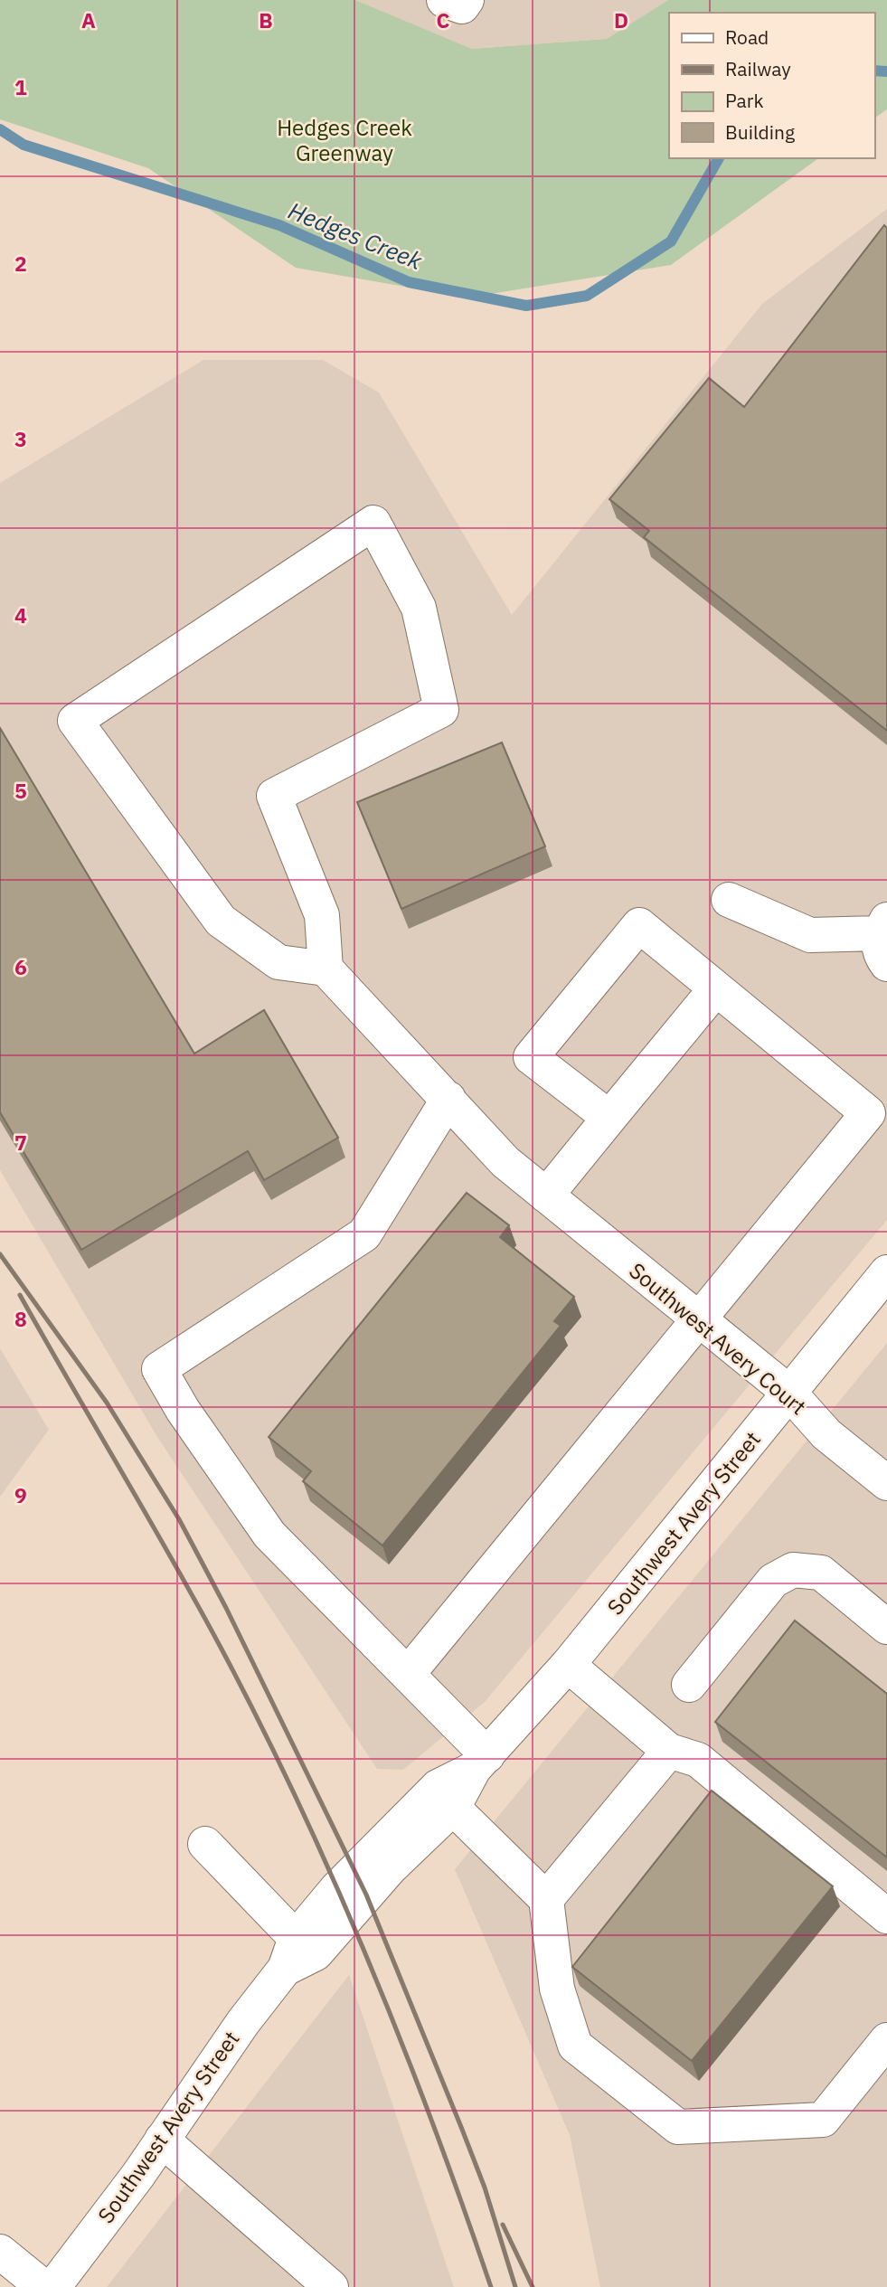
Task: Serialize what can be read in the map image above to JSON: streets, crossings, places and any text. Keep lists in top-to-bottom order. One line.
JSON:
{"streets":{"main road":["Southwest Avery Court","Southwest Avery Street"]},"crossings":[["Southwest Avery Court","Southwest Avery Street"]],"water":["Hedges Creek"],"parks":["Hedges Creek Greenway"],"legend":["Road","Railway","Park","Building"],"grid":{"columns":["A","B","C","D"],"rows":["1","2","3","4","5","6","7","8","9"]}}
